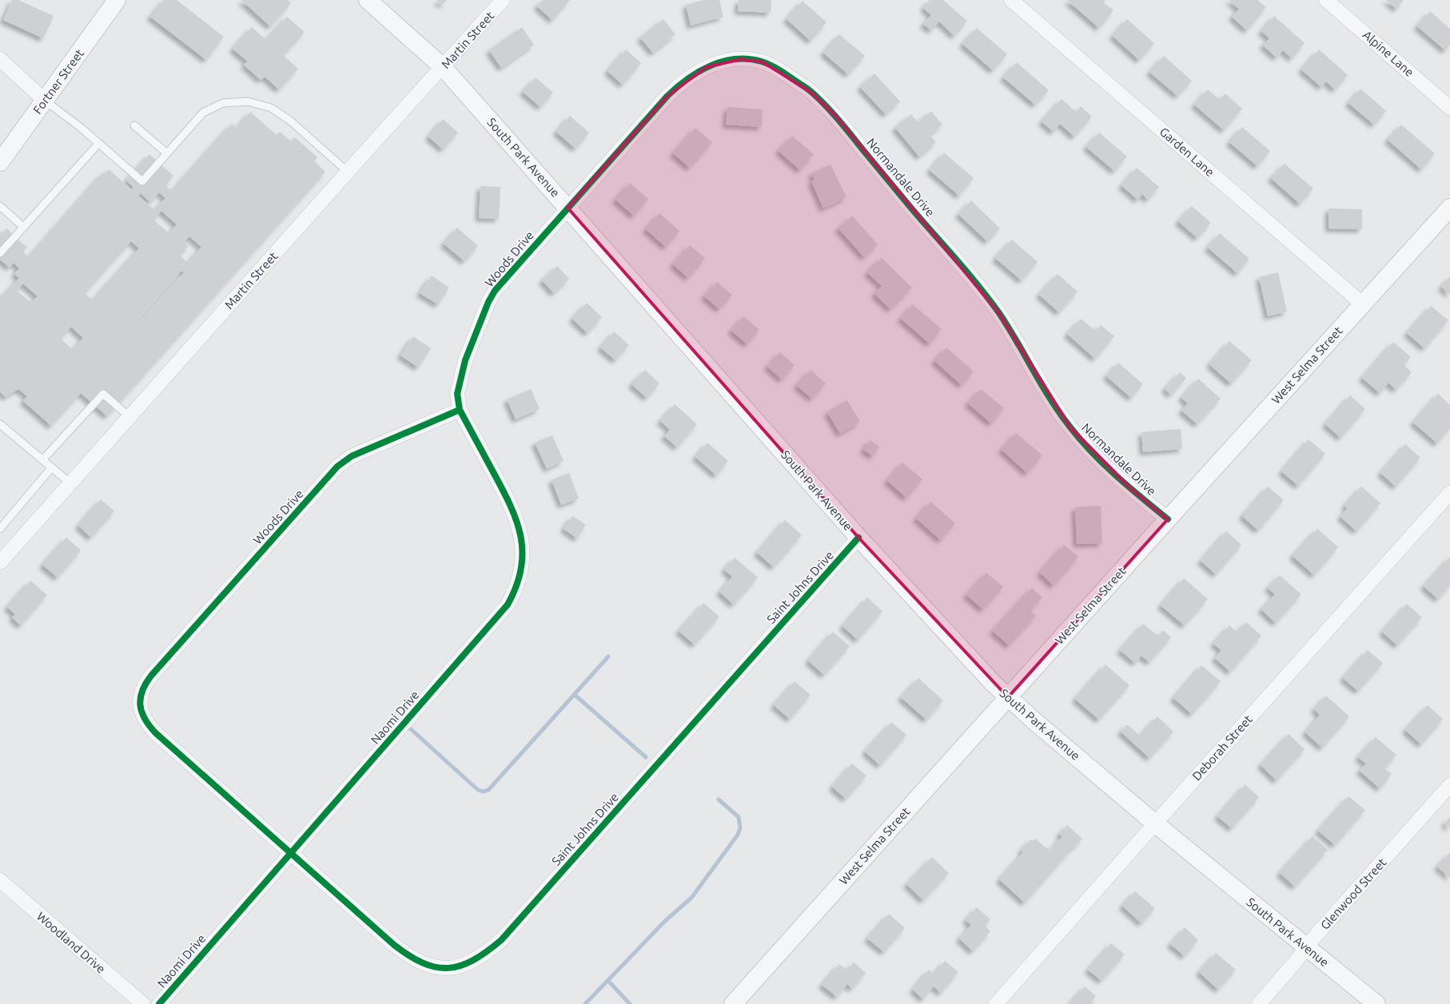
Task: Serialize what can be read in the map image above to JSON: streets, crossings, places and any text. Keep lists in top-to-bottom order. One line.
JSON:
{"streets":{"street":["Martin Street","Alpine Lane","Fortner Street","Garden Lane","South Park Avenue","Normandale Drive","Woods Drive","West Selma Street","Saint Johns Drive","Naomi Drive","Deborah Street","Glenwood Street","Woodland Drive"]},"crossings":[["Martin Street","South Park Avenue"],["Garden Lane","West Selma Street"],["South Park Avenue","Normandale Drive"],["South Park Avenue","Woods Drive"],["South Park Avenue","West Selma Street"],["South Park Avenue","Saint Johns Drive"],["South Park Avenue","Deborah Street"],["South Park Avenue","Glenwood Street"],["Normandale Drive","Woods Drive"],["Normandale Drive","West Selma Street"],["Woods Drive","Saint Johns Drive"],["Woods Drive","Naomi Drive"],["Saint Johns Drive","Naomi Drive"]]}
